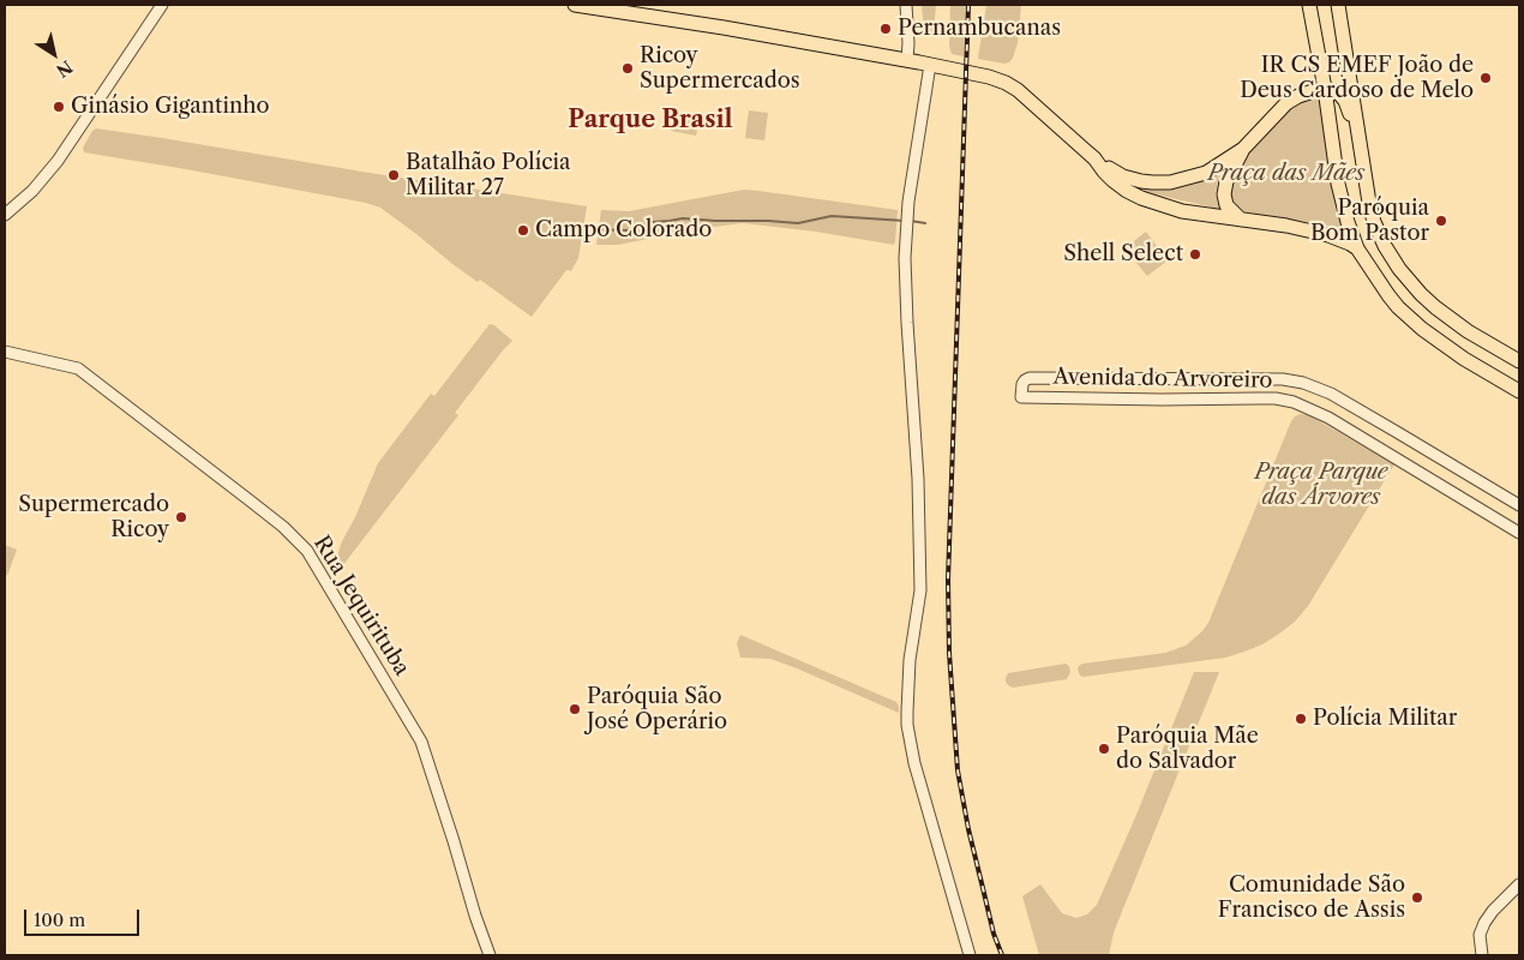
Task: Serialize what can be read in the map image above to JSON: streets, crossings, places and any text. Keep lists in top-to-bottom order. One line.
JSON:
{"streets":{"street":["Avenida do Arvoreiro","Rua Jequirituba"]},"districts":["Parque Brasil"],"parks":["Praça das Mães","Praça Parque das Árvores"],"places":["Pernambucanas","Ricoy Supermercados","IR CS EMEF João de Deus Cardoso de Melo","Ginásio Gigantinho","Batalhão Polícia Militar 27","Paróquia Bom Pastor","Campo Colorado","Shell Select","Supermercado Ricoy","Paróquia São José Operário","Polícia Militar","Paróquia Mãe do Salvador","Comunidade São Francisco de Assis"],"scale_bar":"100 m","north":"bottom right"}
